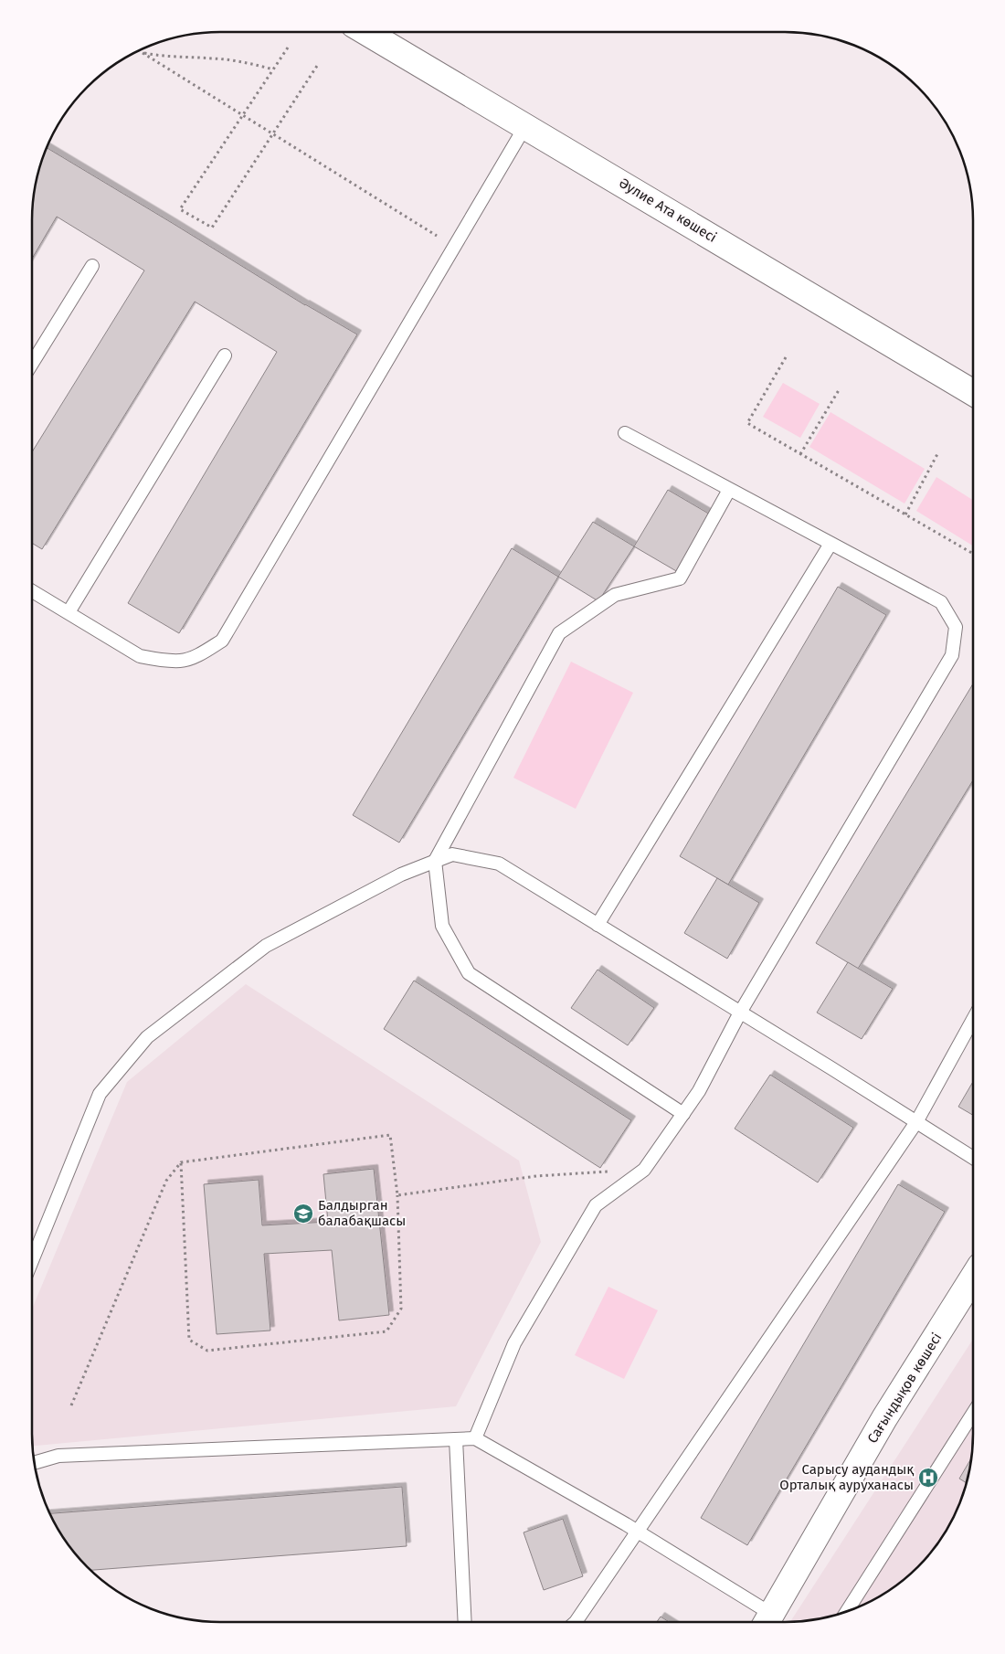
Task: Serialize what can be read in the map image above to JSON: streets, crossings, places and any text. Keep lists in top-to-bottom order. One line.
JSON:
{"streets":{"main road":["Әулие Ата көшесі","Сағындықов көшесі"]},"places":{"school or university":["Балдырган балабақшасы"],"hospital":["Сарысу аудандық Орталық ауруханасы"]}}
